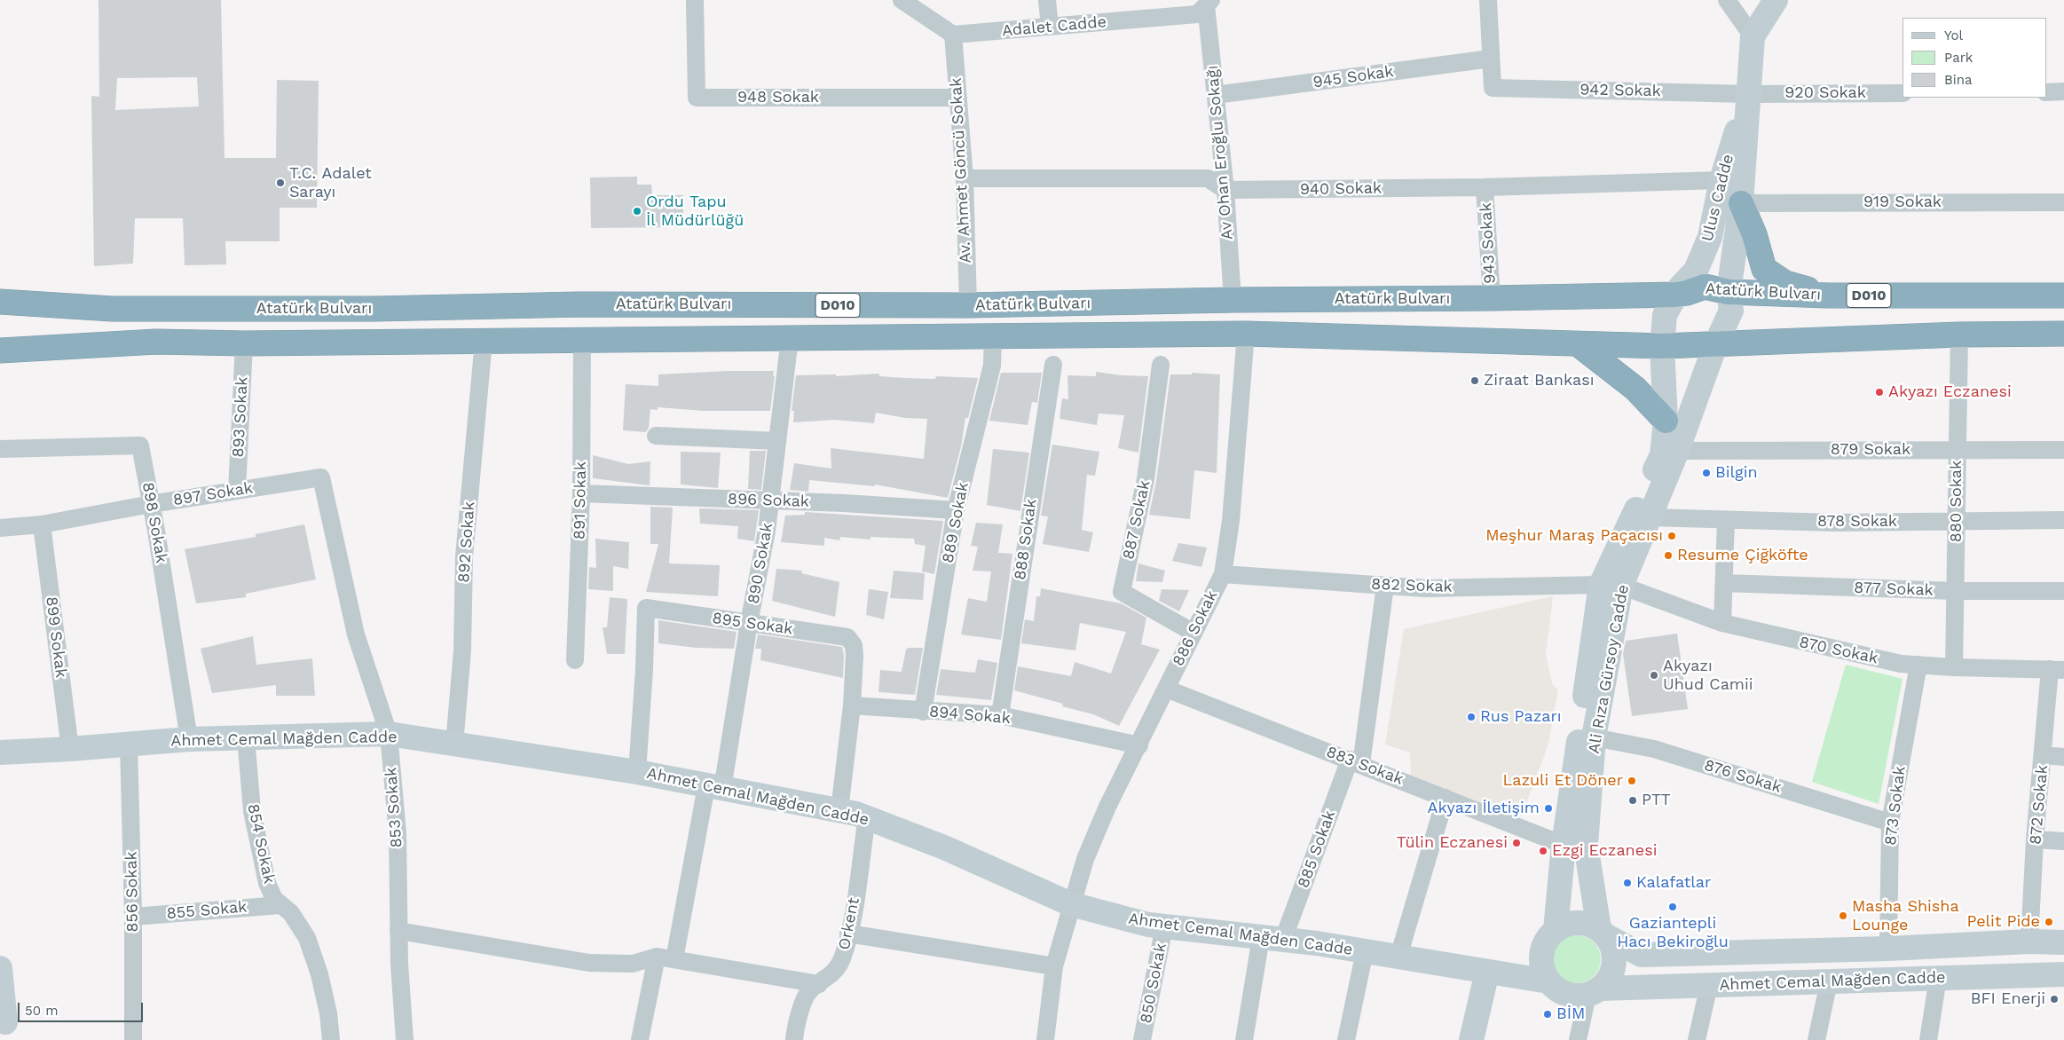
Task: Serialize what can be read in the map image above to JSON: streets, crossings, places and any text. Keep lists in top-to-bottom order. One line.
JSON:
{"streets":{"highway":["Atatürk Bulvarı","D010"],"main road":["Ulus Cadde","Ali Rıza Gürsoy Cadde","Ahmet Cemal Mağden Cadde"],"street":["Adalet Cadde","945 Sokak","942 Sokak","920 Sokak","948 Sokak","Av Ohan Eroğlu Sokağı","Av. Ahmet Göncü Sokak","940 Sokak","919 Sokak","943 Sokak","893 Sokak","879 Sokak","897 Sokak","891 Sokak","896 Sokak","880 Sokak","887 Sokak","878 Sokak","898 Sokak","889 Sokak","888 Sokak","892 Sokak","890 Sokak","882 Sokak","877 Sokak","895 Sokak","886 Sokak","899 Sokak","870 Sokak","894 Sokak","883 Sokak","876 Sokak","872 Sokak","873 Sokak","853 Sokak","854 Sokak","885 Sokak","856 Sokak","855 Sokak","Orkent","850 Sokak"]},"crossings":[["Adalet Cadde","Av Ohan Eroğlu Sokağı"],["Adalet Cadde","Av. Ahmet Göncü Sokak"],["945 Sokak","942 Sokak"],["945 Sokak","Av Ohan Eroğlu Sokağı"],["942 Sokak","920 Sokak"],["942 Sokak","Ulus Cadde"],["920 Sokak","Ulus Cadde"],["948 Sokak","Av. Ahmet Göncü Sokak"],["Av Ohan Eroğlu Sokağı","940 Sokak"],["Av Ohan Eroğlu Sokağı","Atatürk Bulvarı"],["Av. Ahmet Göncü Sokak","940 Sokak"],["Av. Ahmet Göncü Sokak","Atatürk Bulvarı"],["940 Sokak","Ulus Cadde"],["940 Sokak","943 Sokak"],["Ulus Cadde","919 Sokak"],["Ulus Cadde","Atatürk Bulvarı"],["Ulus Cadde","Ali Rıza Gürsoy Cadde"],["943 Sokak","Atatürk Bulvarı"],["Atatürk Bulvarı","893 Sokak"],["Atatürk Bulvarı","891 Sokak"],["Atatürk Bulvarı","880 Sokak"],["Atatürk Bulvarı","889 Sokak"],["Atatürk Bulvarı","892 Sokak"],["Atatürk Bulvarı","890 Sokak"],["Atatürk Bulvarı","886 Sokak"],["Atatürk Bulvarı","Ali Rıza Gürsoy Cadde"],["893 Sokak","897 Sokak"],["879 Sokak","880 Sokak"],["879 Sokak","Ali Rıza Gürsoy Cadde"],["897 Sokak","898 Sokak"],["897 Sokak","899 Sokak"],["897 Sokak","853 Sokak"],["891 Sokak","896 Sokak"],["896 Sokak","889 Sokak"],["896 Sokak","890 Sokak"],["880 Sokak","878 Sokak"],["880 Sokak","877 Sokak"],["880 Sokak","870 Sokak"],["887 Sokak","886 Sokak"],["878 Sokak","Ali Rıza Gürsoy Cadde"],["898 Sokak","Ahmet Cemal Mağden Cadde"],["889 Sokak","894 Sokak"],["888 Sokak","894 Sokak"],["892 Sokak","Ahmet Cemal Mağden Cadde"],["890 Sokak","895 Sokak"],["890 Sokak","Ahmet Cemal Mağden Cadde"],["882 Sokak","886 Sokak"],["882 Sokak","870 Sokak"],["882 Sokak","Ali Rıza Gürsoy Cadde"],["882 Sokak","885 Sokak"],["895 Sokak","894 Sokak"],["895 Sokak","Ahmet Cemal Mağden Cadde"],["886 Sokak","894 Sokak"],["886 Sokak","Ahmet Cemal Mağden Cadde"],["886 Sokak","883 Sokak"],["899 Sokak","Ahmet Cemal Mağden Cadde"],["870 Sokak","Ali Rıza Gürsoy Cadde"],["870 Sokak","872 Sokak"],["870 Sokak","873 Sokak"],["Ali Rıza Gürsoy Cadde","Ahmet Cemal Mağden Cadde"],["Ali Rıza Gürsoy Cadde","883 Sokak"],["Ali Rıza Gürsoy Cadde","876 Sokak"],["Ahmet Cemal Mağden Cadde","872 Sokak"],["Ahmet Cemal Mağden Cadde","873 Sokak"],["Ahmet Cemal Mağden Cadde","853 Sokak"],["Ahmet Cemal Mağden Cadde","854 Sokak"],["Ahmet Cemal Mağden Cadde","885 Sokak"],["Ahmet Cemal Mağden Cadde","856 Sokak"],["Ahmet Cemal Mağden Cadde","Orkent"],["Ahmet Cemal Mağden Cadde","850 Sokak"],["883 Sokak","885 Sokak"],["876 Sokak","873 Sokak"],["854 Sokak","855 Sokak"],["856 Sokak","855 Sokak"]],"places":["T.C. Adalet Sarayı","Ordu Tapu İl Müdürlüğü","Ziraat Bankası","Akyazı Eczanesi","Bilgin","Meşhur Maraş Paçacısı","Resume Çiğköfte","Akyazı Uhud Camii","Rus Pazarı","Lazuli Et Döner","PTT","Akyazı İletişim","Tülin Eczanesi","Ezgi Eczanesi","Kalafatlar","Gaziantepli Hacı Bekiroğlu","Masha Shisha Lounge","Pelit Pide","BFI Enerji","BİM"],"legend":["Yol","Park","Bina"],"scale_bar":"50 m"}
